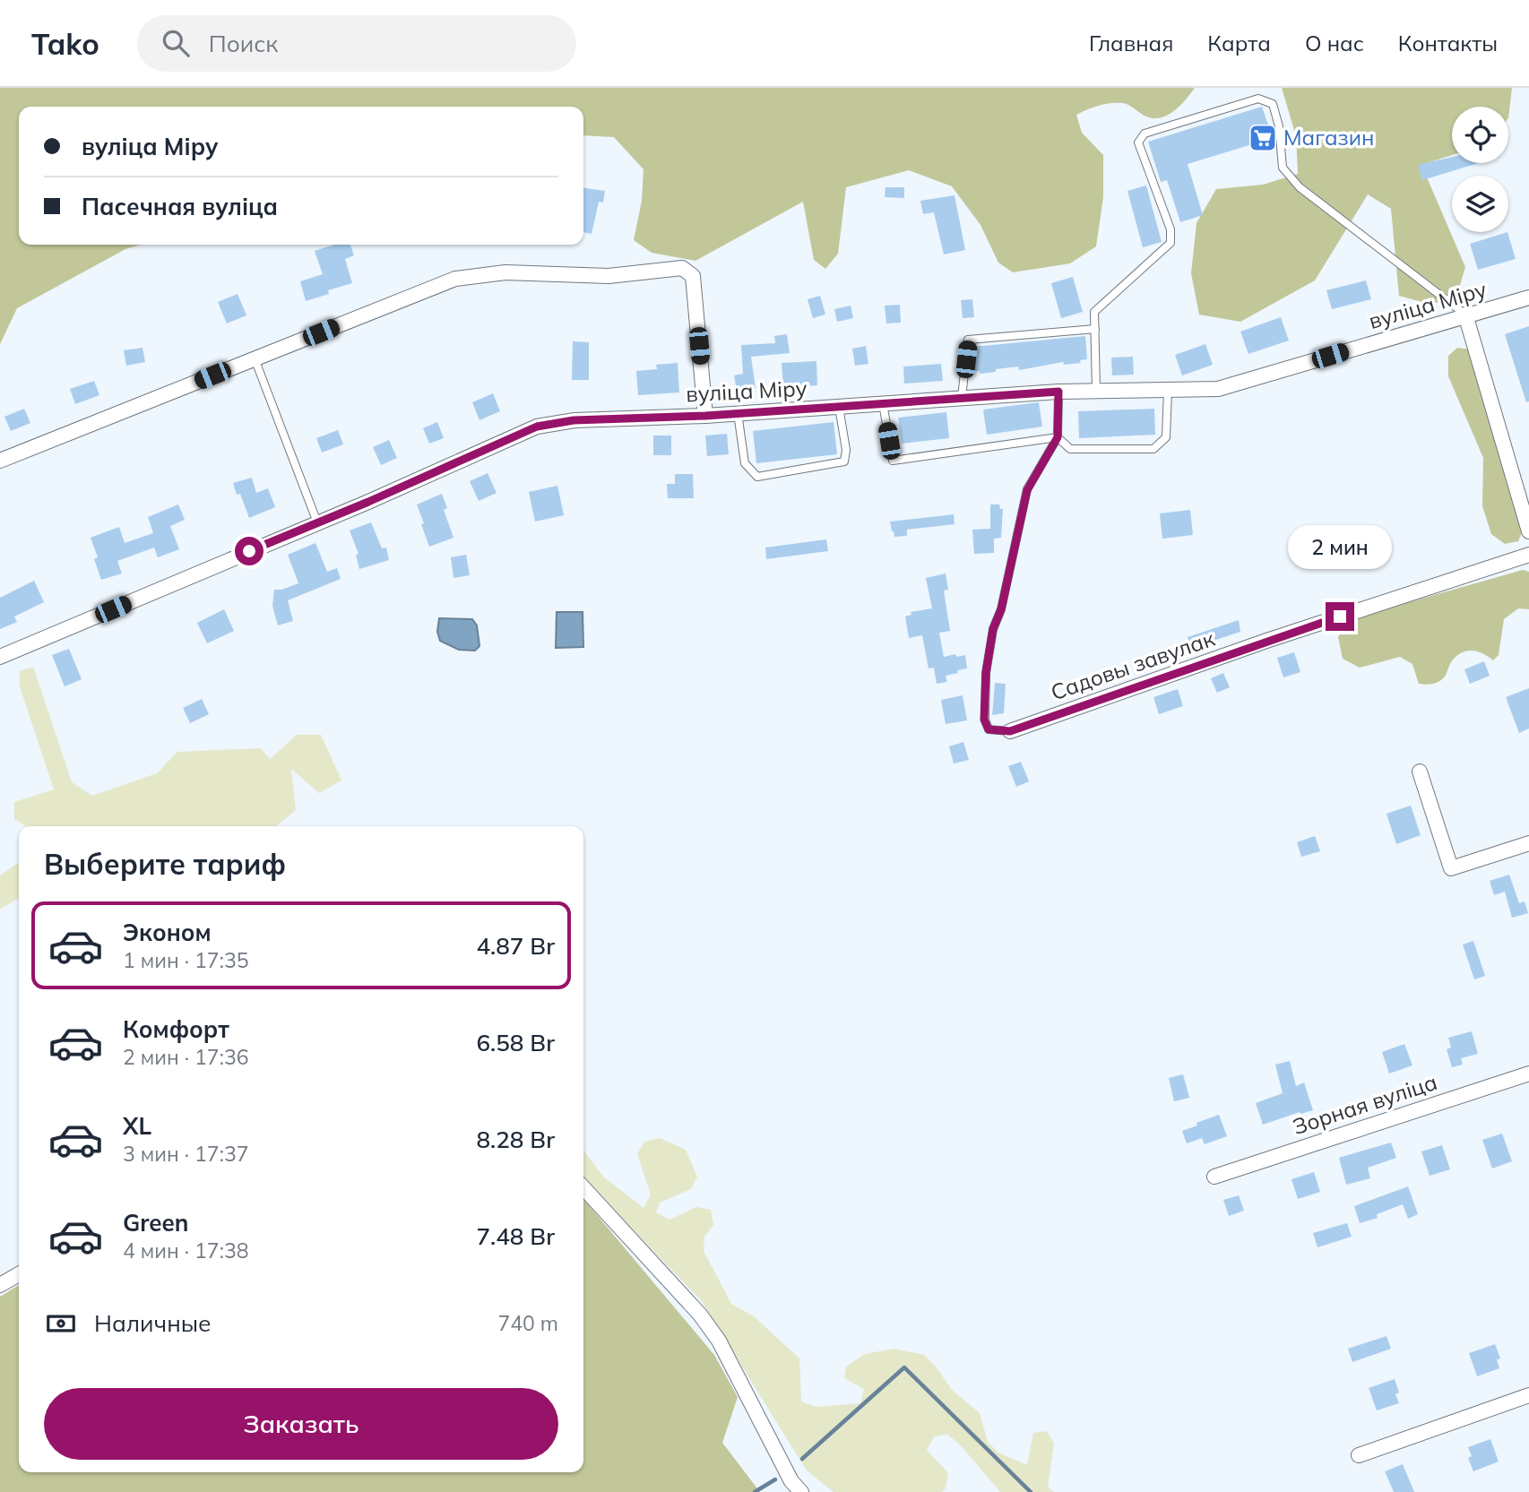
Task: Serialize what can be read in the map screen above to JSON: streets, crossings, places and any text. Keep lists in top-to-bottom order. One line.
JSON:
{"streets":{"street":["вуліца Міру","Садовы завулак","Зорная вуліца"]},"places":{"supermarket":["Магазин"]},"page":{"header":"Tako","search":"Поиск","nav":["Главная","Карта","О нас","Контакты"],"banner":["вуліца Міру","Пасечная вуліца"],"bubble":"2 мин","heading":"Выберите тариф","list":[{"name":"Эконом","note":"1 мин · 17:35","value":"4.87 Br"},{"name":"Комфорт","note":"2 мин · 17:36","value":"6.58 Br"},{"name":"XL","note":"3 мин · 17:37","value":"8.28 Br"},{"name":"Green","note":"4 мин · 17:38","value":"7.48 Br"}],"pay":["Наличные","740 m"],"buttons":"Заказать"}}
